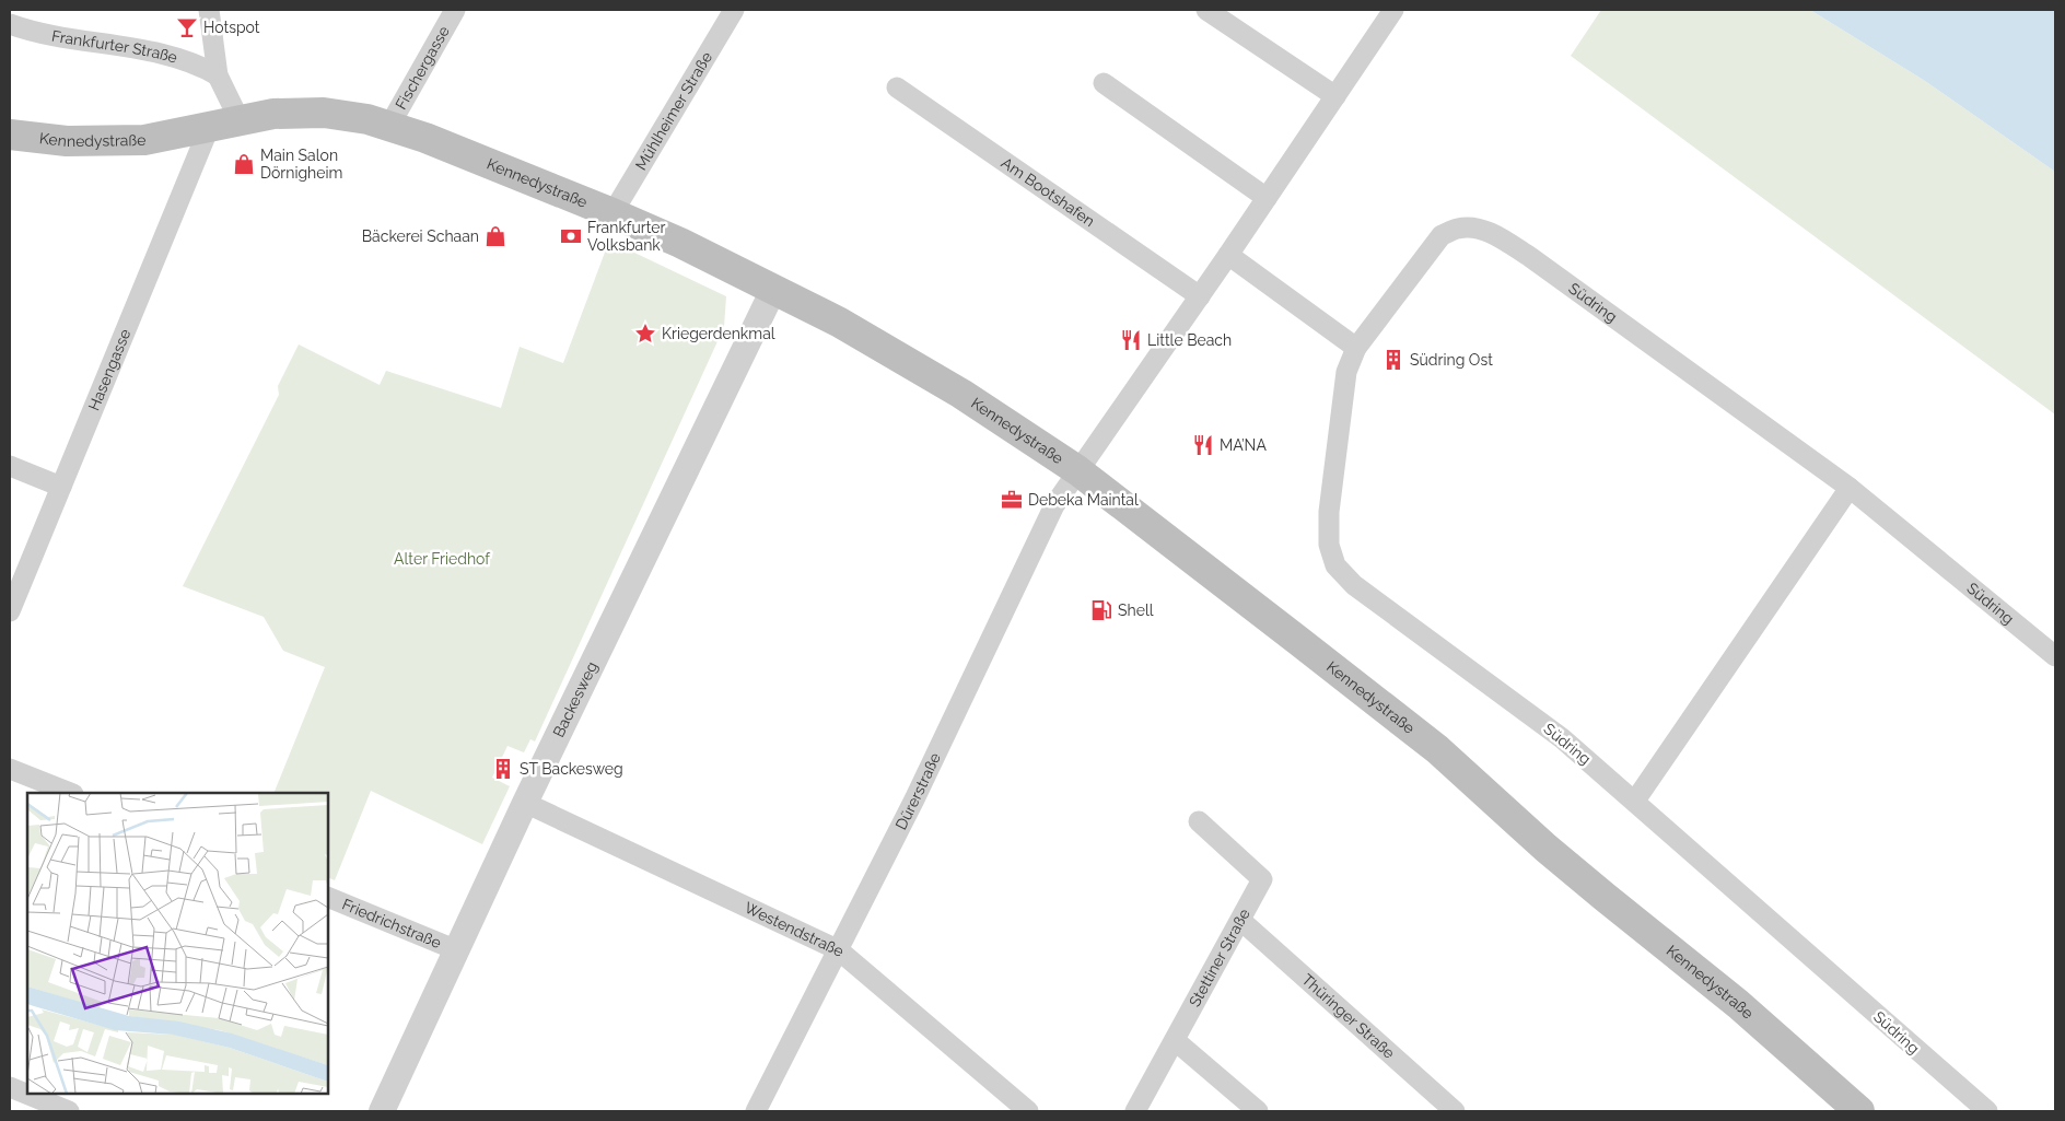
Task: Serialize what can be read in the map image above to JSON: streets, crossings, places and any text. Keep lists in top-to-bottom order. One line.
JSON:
{"streets":{"main road":["Kennedystraße"],"street":["Frankfurter Straße","Fischergasse","Mühlheimer Straße","Am Bootshafen","Südring","Hasengasse","Backesweg","Dürerstraße","Friedrichstraße","Westendstraße","Stettiner Straße","Thüringer Straße"]},"crossings":[["Fischergasse","Kennedystraße"],["Mühlheimer Straße","Kennedystraße"],["Kennedystraße","Hasengasse"],["Kennedystraße","Backesweg"],["Kennedystraße","Dürerstraße"],["Backesweg","Friedrichstraße"],["Backesweg","Westendstraße"],["Dürerstraße","Westendstraße"],["Stettiner Straße","Thüringer Straße"]],"parks":["Alter Friedhof"],"places":{"bar":["Hotspot"],"shop":["Main Salon Dörnigheim","Bäckerei Schaan"],"bank":["Frankfurter Volksbank"],"place":["Kriegerdenkmal"],"restaurant":["Little Beach","MA’NA"],"building":["Südring Ost","ST Backesweg"],"office":["Debeka Maintal"],"fuel station":["Shell"]}}
